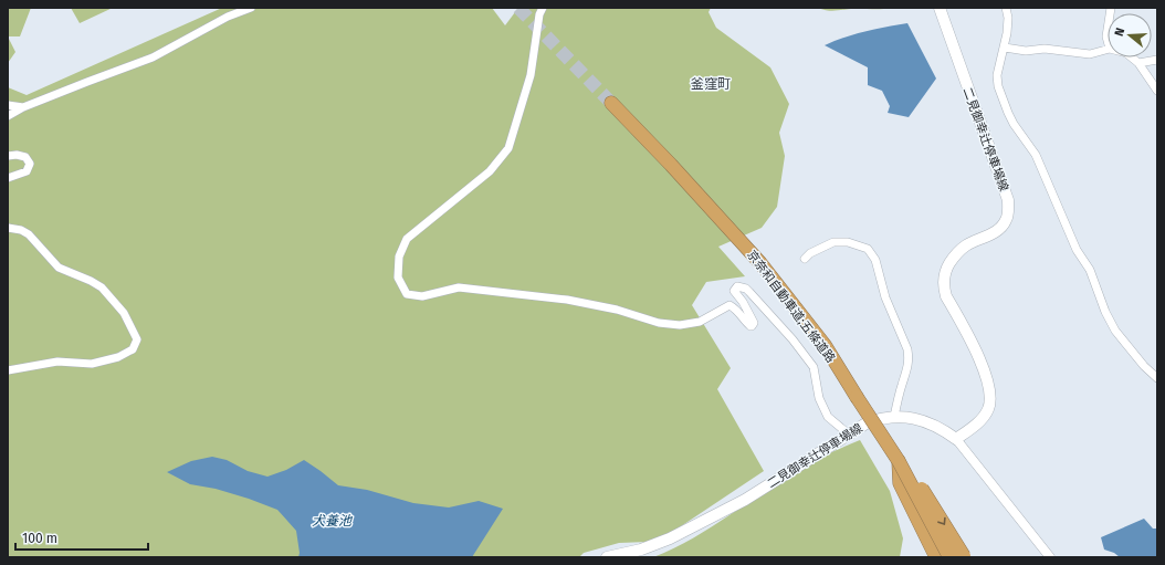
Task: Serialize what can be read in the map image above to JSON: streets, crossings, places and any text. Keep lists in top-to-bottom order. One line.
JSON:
{"streets":{"highway":["京奈和自動車道;五條道路"],"main road":["二見御幸辻停車場線"]},"districts":["釜窪町"],"water":["犬養池"],"scale_bar":"100 m","north":"left"}
